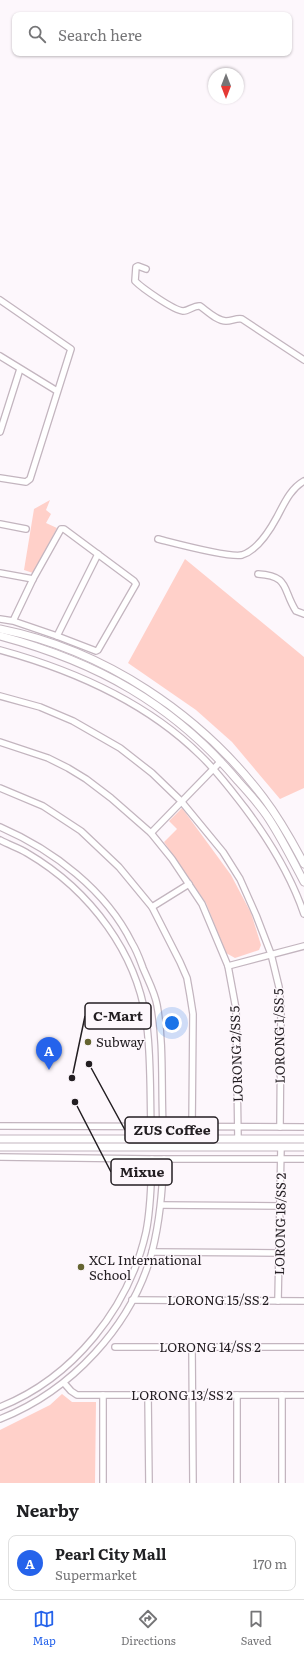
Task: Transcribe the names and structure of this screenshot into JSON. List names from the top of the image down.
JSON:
{
  "streets": {
    "street": [
      "LORONG 1/SS 5",
      "LORONG 2/SS 5",
      "LORONG 18/SS 2",
      "LORONG 15/SS 2",
      "LORONG 14/SS 2",
      "LORONG 13/SS 2"
    ]
  },
  "crossings": [
    ["LORONG 18/SS 2", "LORONG 15/SS 2"]
  ],
  "places": [
    "Subway",
    "ZUS Coffee",
    "C-Mart",
    "Mixue",
    "XCL International School"
  ],
  "north": "bottom",
  "page": {
    "search": "Search here",
    "pins": "A",
    "heading": "Nearby",
    "list": [
      {
        "mark": "A",
        "name": "Pearl City Mall",
        "note": "Supermarket",
        "value": "170 m"
      }
    ],
    "nav": ["Map", "Directions", "Saved"]
  }
}
